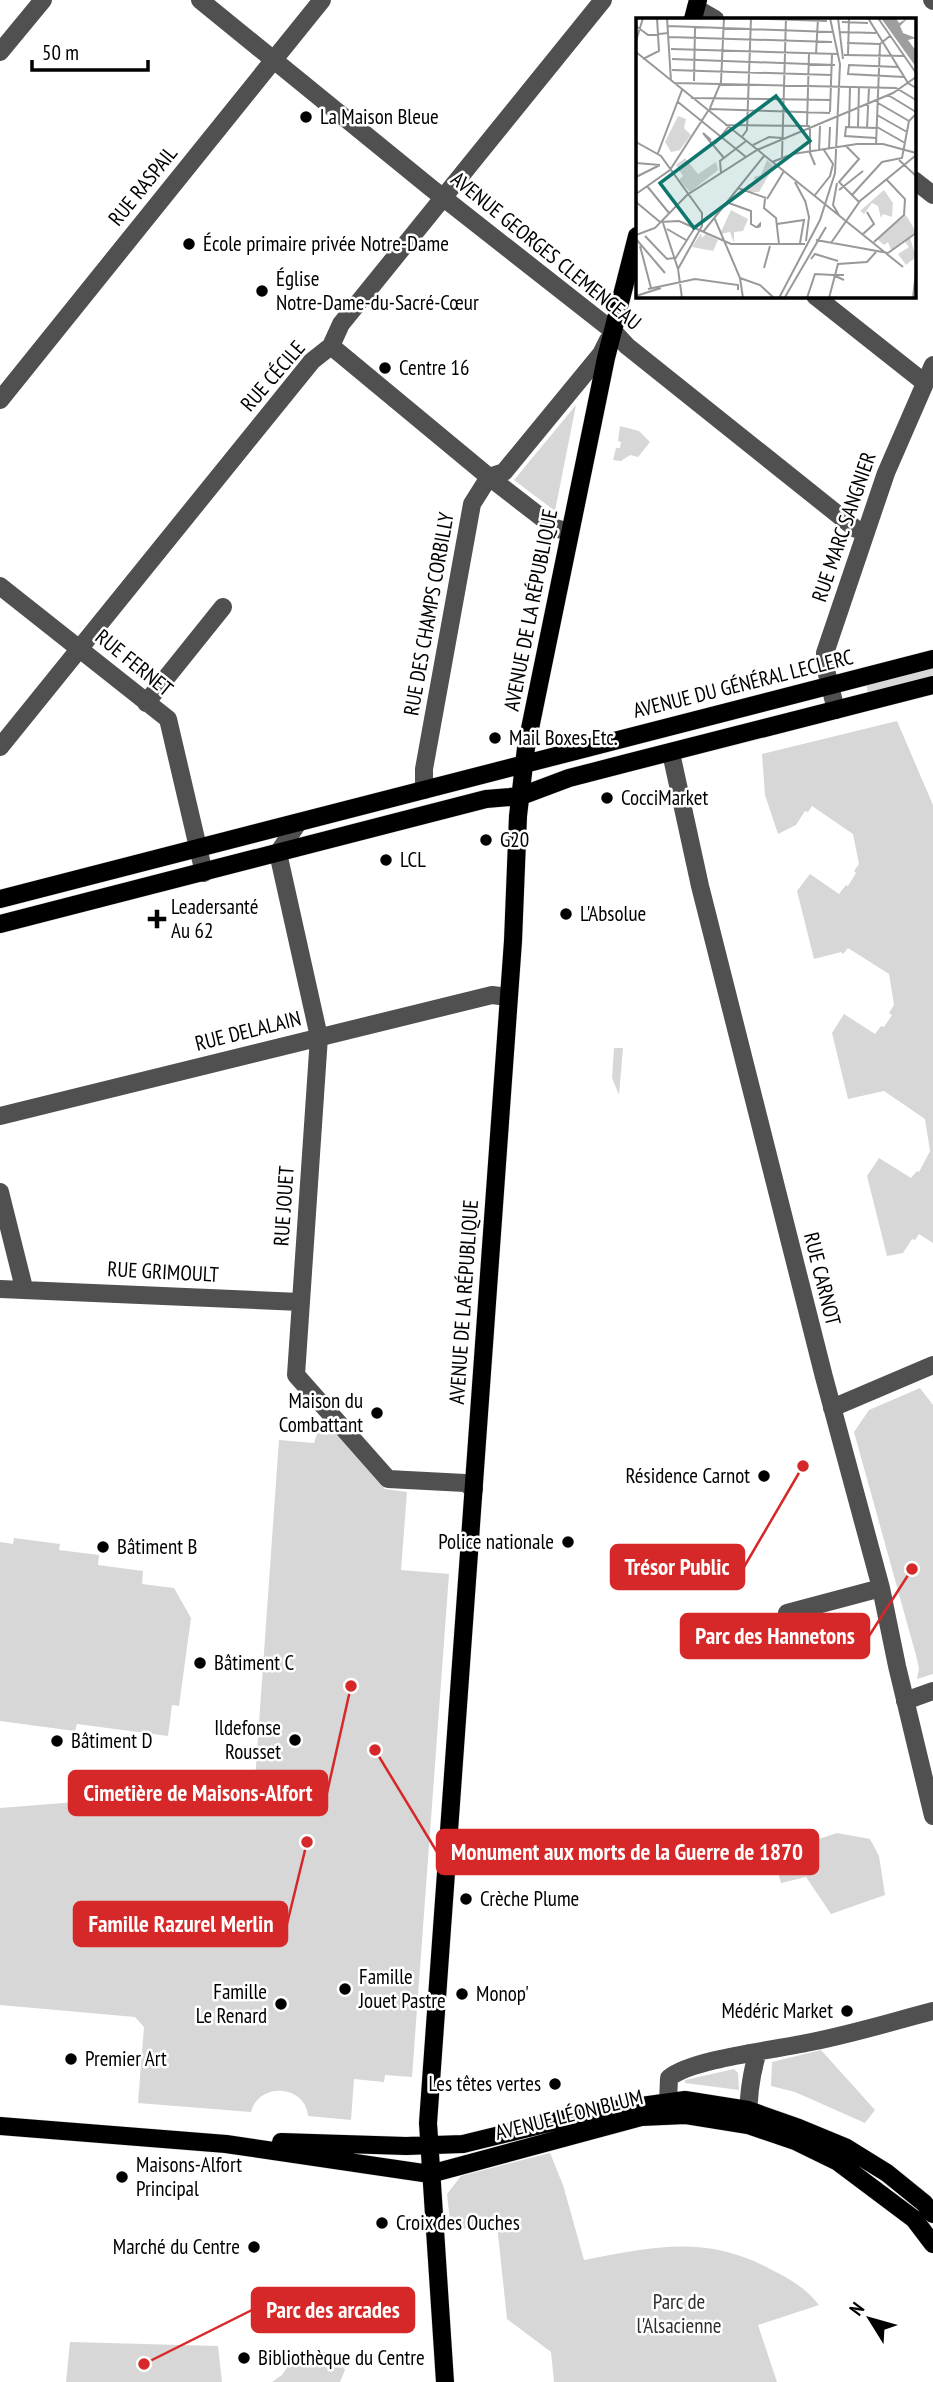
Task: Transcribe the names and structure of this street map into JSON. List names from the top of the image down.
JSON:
{
  "streets": {
    "main road": ["AVENUE DE LA RÉPUBLIQUE", "AVENUE DU GÉNÉRAL LECLERC", "AVENUE LÉON BLUM"],
    "street": [
      "RUE RASPAIL",
      "AVENUE GEORGES CLEMENCEAU",
      "RUE CÉCILE",
      "RUE MARC SANGNIER",
      "RUE DES CHAMPS CORBILLY",
      "RUE FERNET",
      "RUE DELALAIN",
      "RUE JOUET",
      "RUE GRIMOULT",
      "RUE CARNOT"
    ]
  },
  "crossings": [
    ["RUE RASPAIL", "AVENUE GEORGES CLEMENCEAU"],
    ["AVENUE GEORGES CLEMENCEAU", "RUE CÉCILE"],
    ["AVENUE GEORGES CLEMENCEAU", "RUE MARC SANGNIER"],
    ["AVENUE GEORGES CLEMENCEAU", "AVENUE DE LA RÉPUBLIQUE"],
    ["AVENUE GEORGES CLEMENCEAU", "RUE DES CHAMPS CORBILLY"],
    ["RUE CÉCILE", "RUE FERNET"],
    ["RUE MARC SANGNIER", "AVENUE DU GÉNÉRAL LECLERC"],
    ["AVENUE DE LA RÉPUBLIQUE", "RUE DES CHAMPS CORBILLY"],
    ["AVENUE DE LA RÉPUBLIQUE", "AVENUE DU GÉNÉRAL LECLERC"],
    ["AVENUE DE LA RÉPUBLIQUE", "RUE DELALAIN"],
    ["AVENUE DE LA RÉPUBLIQUE", "RUE JOUET"],
    ["AVENUE DE LA RÉPUBLIQUE", "AVENUE LÉON BLUM"],
    ["RUE DES CHAMPS CORBILLY", "AVENUE DU GÉNÉRAL LECLERC"],
    ["RUE FERNET", "AVENUE DU GÉNÉRAL LECLERC"],
    ["RUE DELALAIN", "RUE JOUET"],
    ["RUE JOUET", "RUE GRIMOULT"]
  ],
  "parks": ["Parc de l'Alsacienne"],
  "places": {
    "other": [
      "La Maison Bleue",
      "École primaire privée Notre-Dame",
      "Église Notre-Dame-du-Sacré-Cœur",
      "Centre 16",
      "Mail Boxes Etc.",
      "CocciMarket",
      "G20",
      "LCL",
      "L'Absolue",
      "Maison du Combattant",
      "Trésor Public",
      "Résidence Carnot",
      "Police nationale",
      "Bâtiment B",
      "Parc des Hannetons",
      "Bâtiment C",
      "Cimetière de Maisons-Alfort",
      "Ildefonse Rousset",
      "Bâtiment D",
      "Monument aux morts de la Guerre de 1870",
      "Famille Razurel Merlin",
      "Crèche Plume",
      "Famille Jouet Pastre",
      "Monop'",
      "Famille Le Renard",
      "Médéric Market",
      "Premier Art",
      "Les têtes vertes",
      "Maisons-Alfort Principal",
      "Croix des Ouches",
      "Marché du Centre",
      "Bibliothèque du Centre",
      "Parc des arcades"
    ],
    "health": ["Leadersanté Au 62"]
  },
  "scale_bar": "50 m",
  "north": "top left"
}
